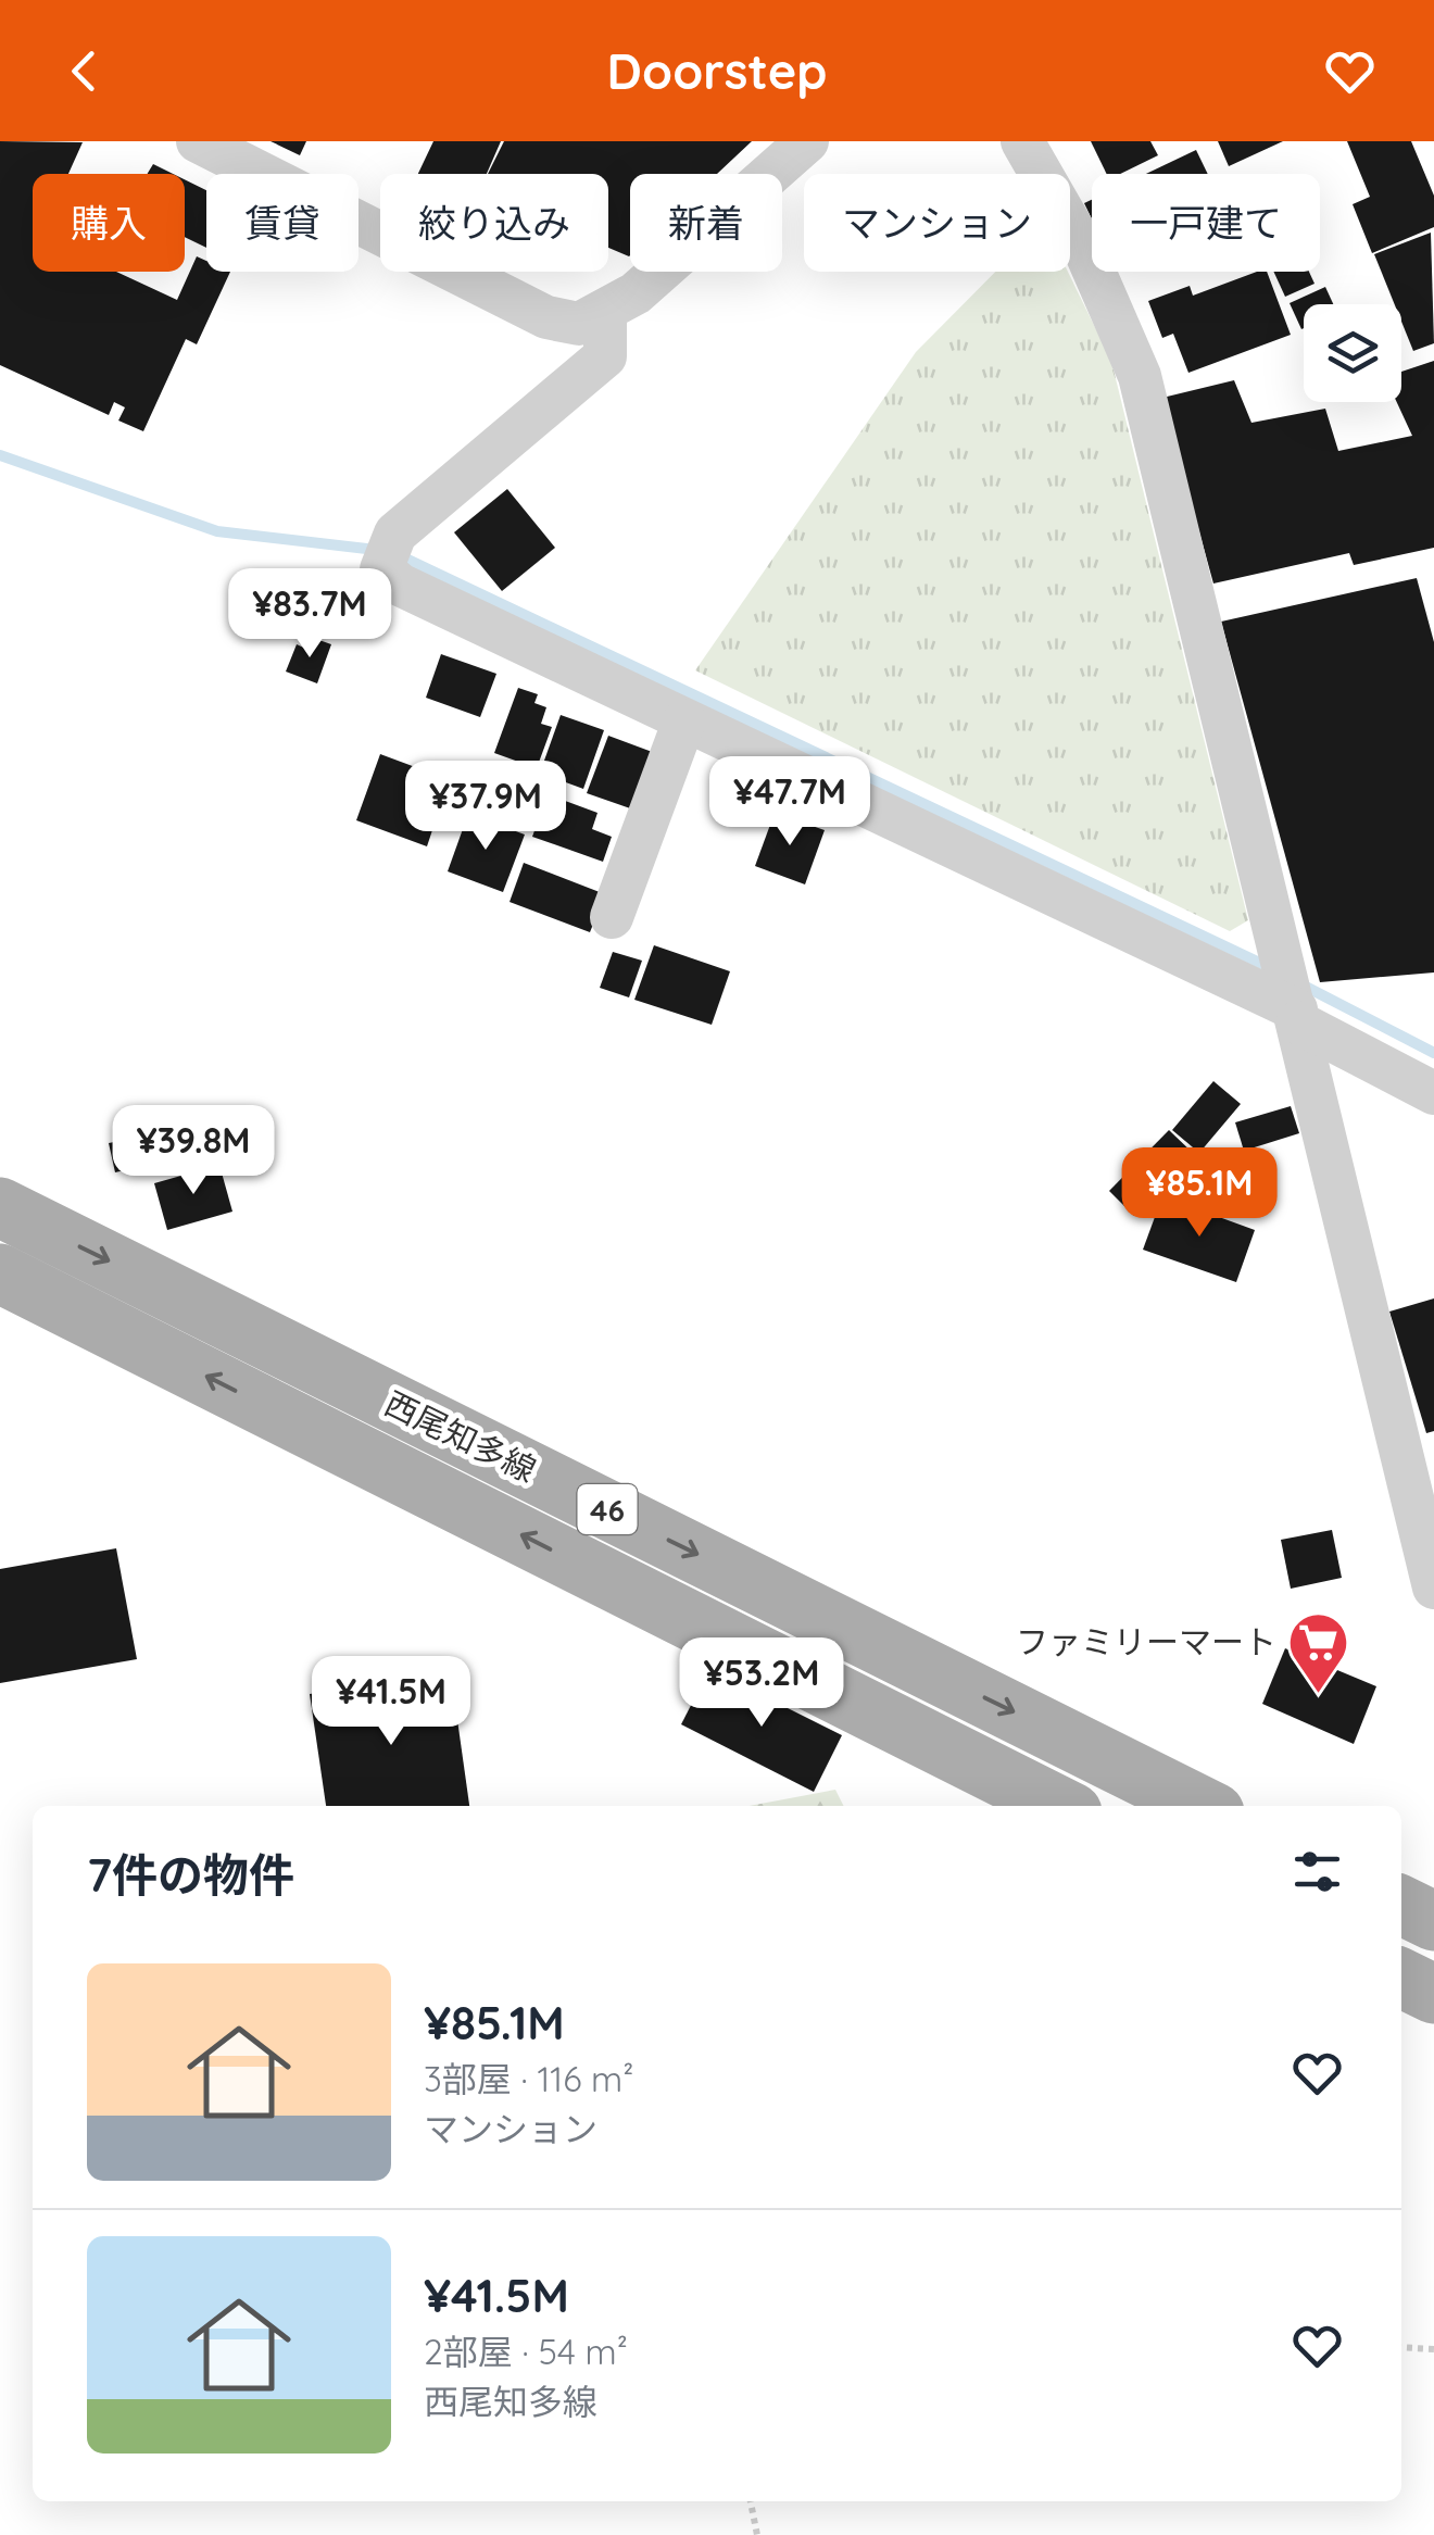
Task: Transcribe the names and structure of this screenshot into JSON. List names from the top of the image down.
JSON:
{
  "streets": {
    "main road": ["西尾知多線", "46"]
  },
  "places": {
    "supermarket": ["ファミリーマート"]
  },
  "page": {
    "header": "Doorstep",
    "chip": [
      "購入",
      "賃貸",
      "絞り込み",
      "新着",
      "マンション",
      "一戸建て"
    ],
    "price": [
      "¥83.7M",
      "¥47.7M",
      "¥37.9M",
      "¥39.8M",
      "¥85.1M",
      "¥53.2M",
      "¥41.5M"
    ],
    "heading": "7件の物件",
    "list": [
      {
        "name": "¥85.1M",
        "note": "3部屋 · 116 m² · マンション"
      },
      {
        "name": "¥41.5M",
        "note": "2部屋 · 54 m² · 西尾知多線"
      }
    ]
  }
}
